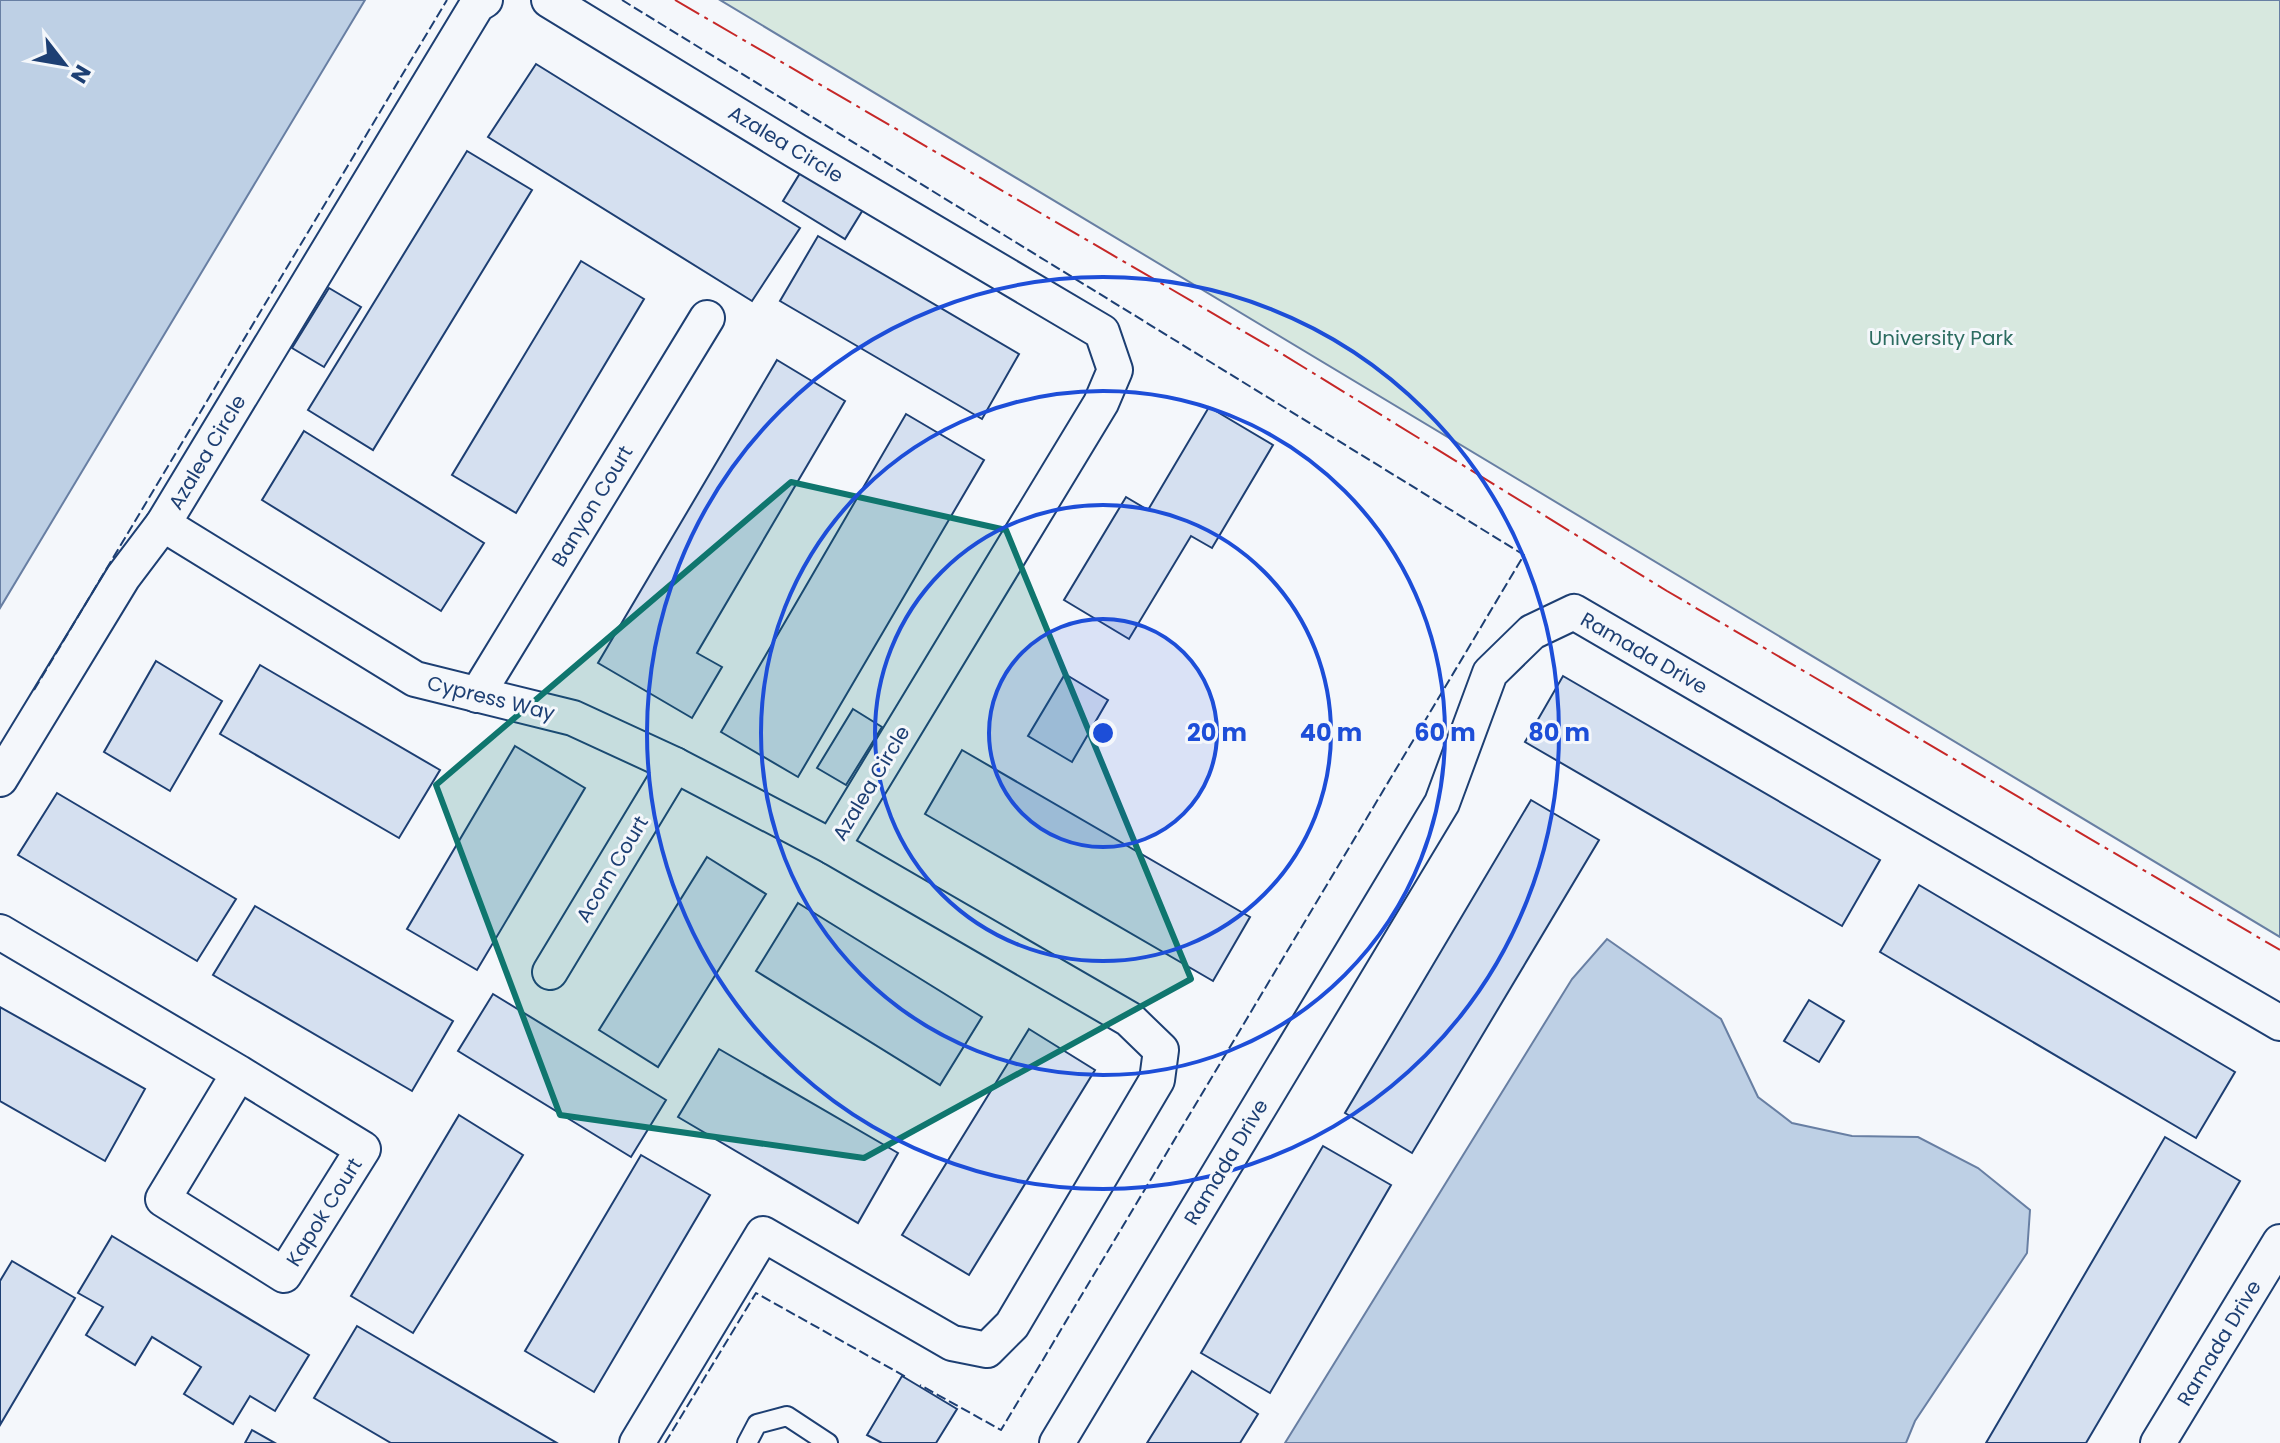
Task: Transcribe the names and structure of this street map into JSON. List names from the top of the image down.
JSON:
{
  "streets": {
    "street": [
      "Azalea Circle",
      "Banyon Court",
      "Ramada Drive",
      "Cypress Way",
      "Acorn Court",
      "Kapok Court"
    ]
  },
  "crossings": [
    ["Azalea Circle", "Cypress Way"],
    ["Banyon Court", "Cypress Way"],
    ["Cypress Way", "Acorn Court"]
  ],
  "parks": ["University Park"],
  "north": "bottom right",
  "rings": [
    "20 m",
    "40 m",
    "60 m",
    "80 m"
  ]
}
